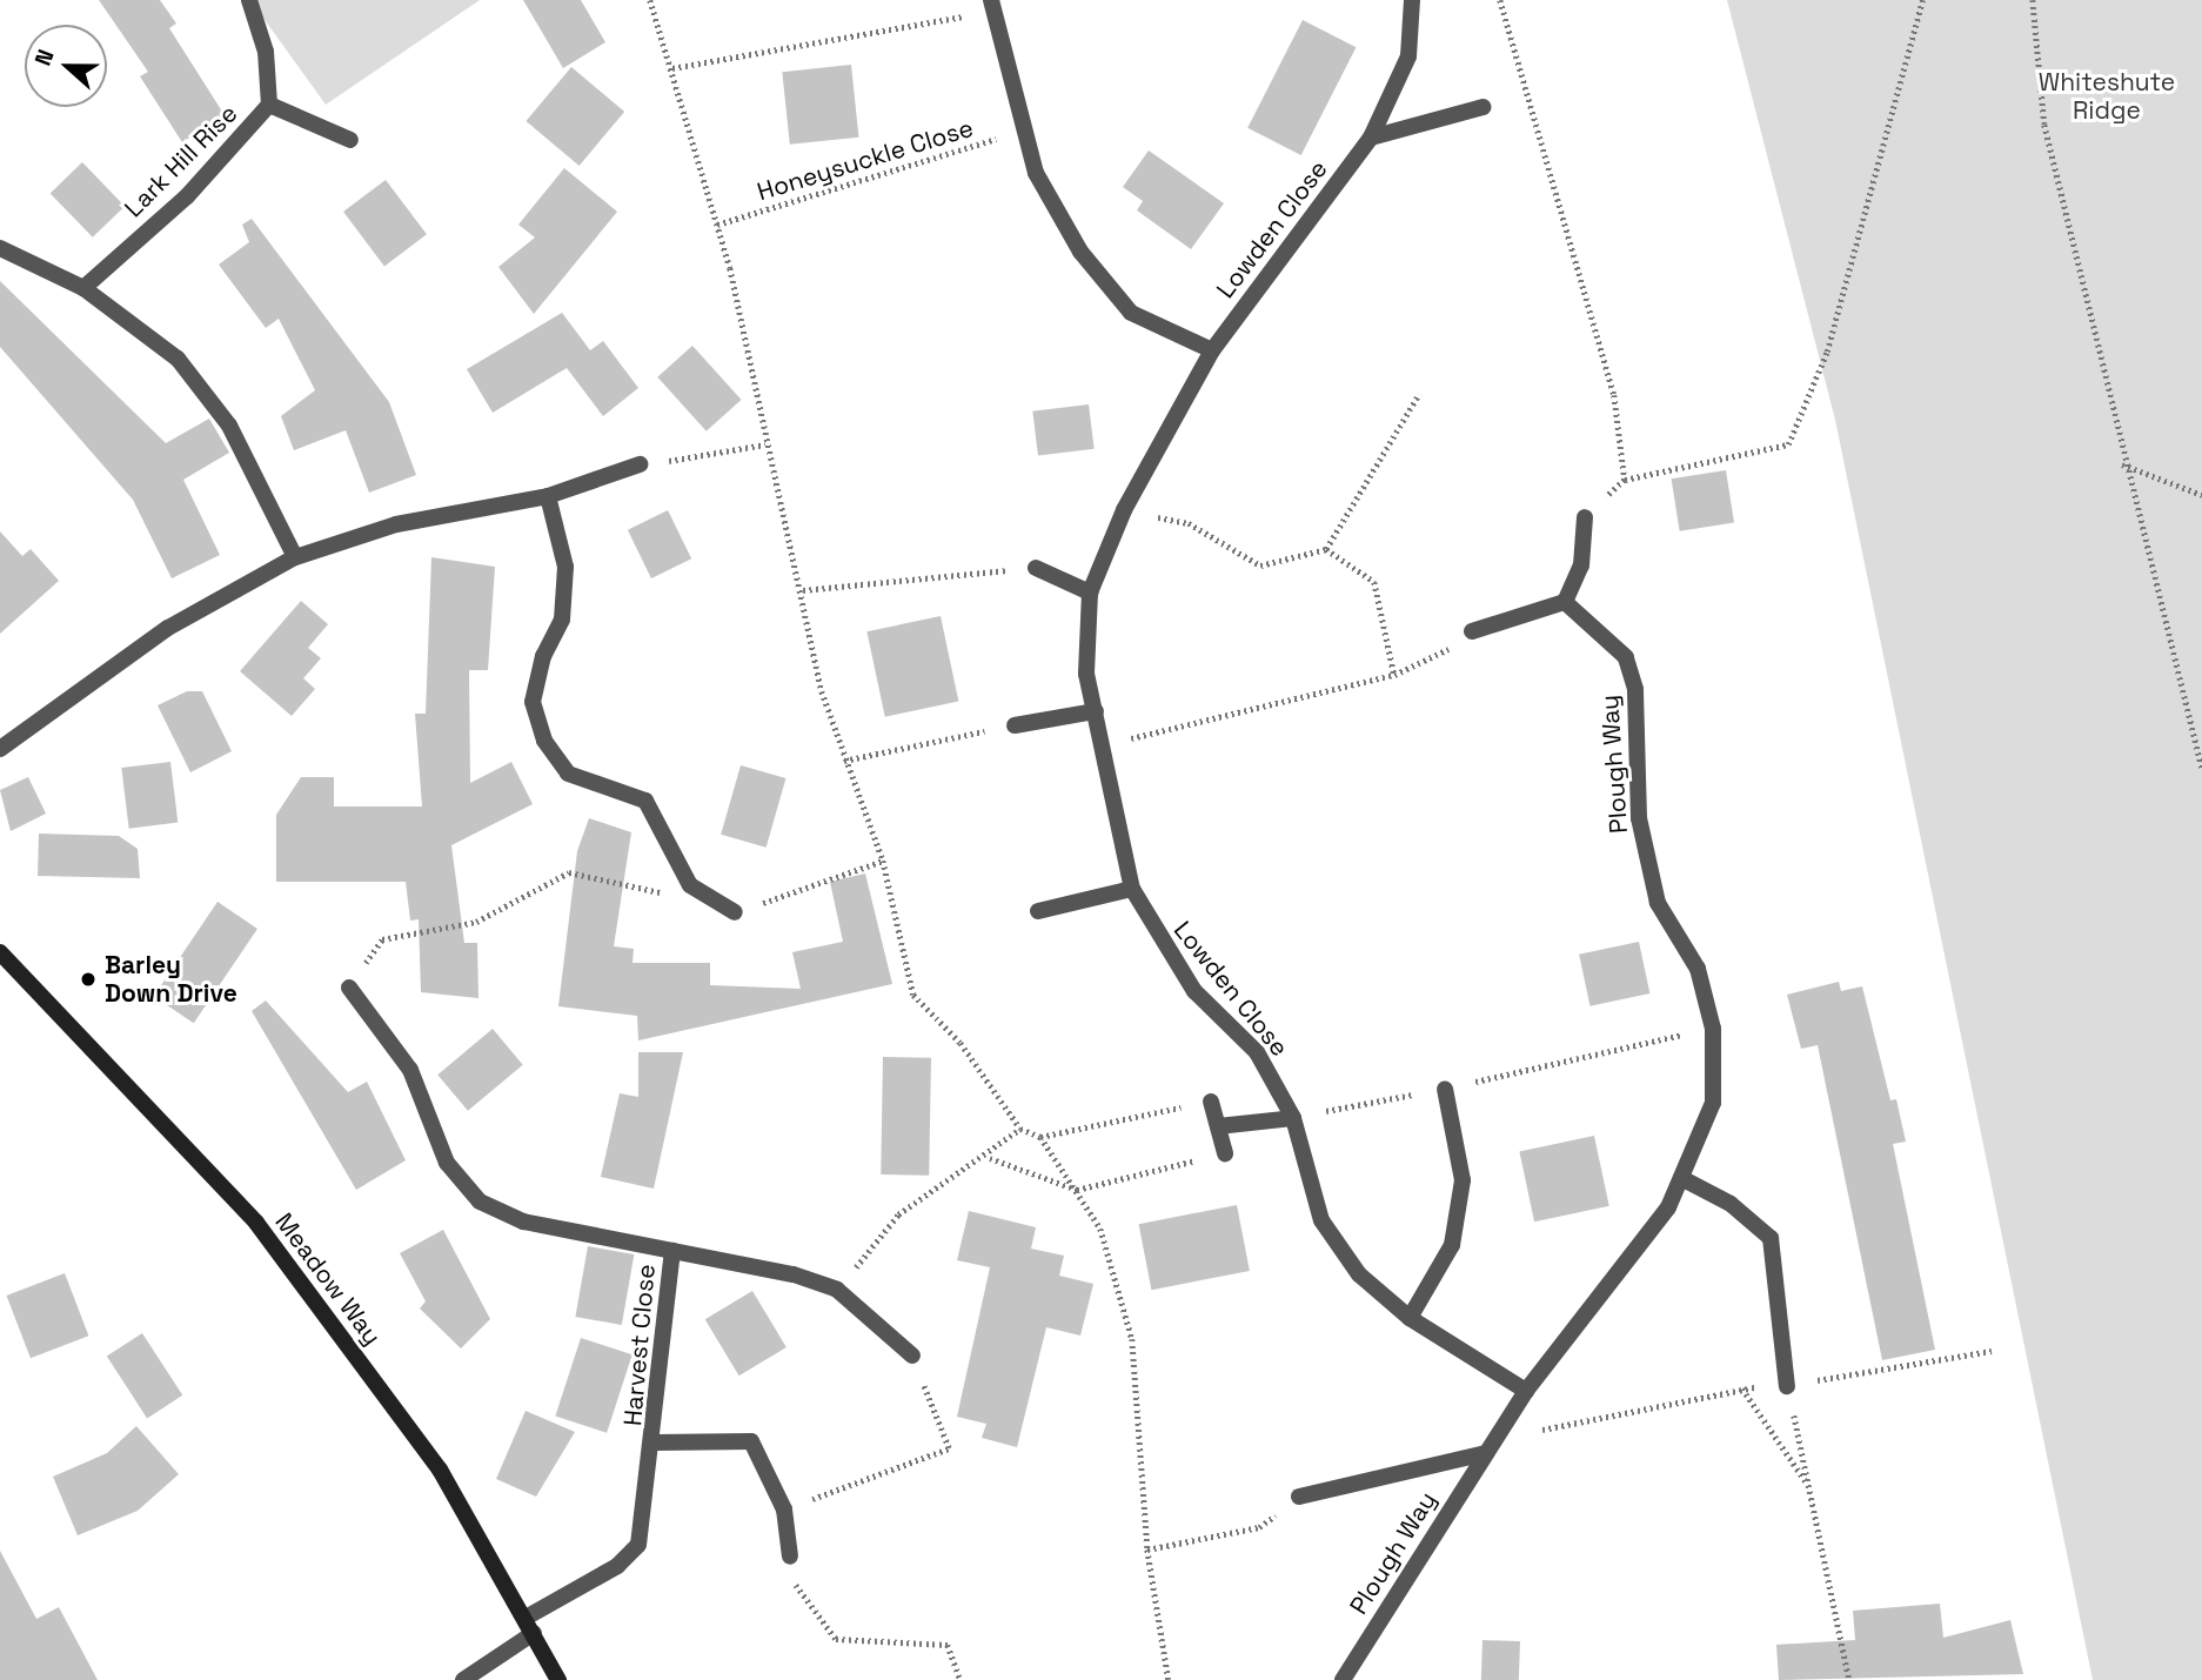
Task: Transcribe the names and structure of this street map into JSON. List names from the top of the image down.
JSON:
{
  "streets": {
    "street": [
      "Lark Hill Rise",
      "Lowden Close",
      "Plough Way",
      "Meadow Way",
      "Harvest Close"
    ],
    "path": ["Honeysuckle Close"]
  },
  "crossings": [
    ["Lowden Close", "Plough Way"],
    ["Meadow Way", "Harvest Close"]
  ],
  "parks": ["Whiteshute Ridge"],
  "places": ["Barley Down Drive"],
  "north": "left"
}
